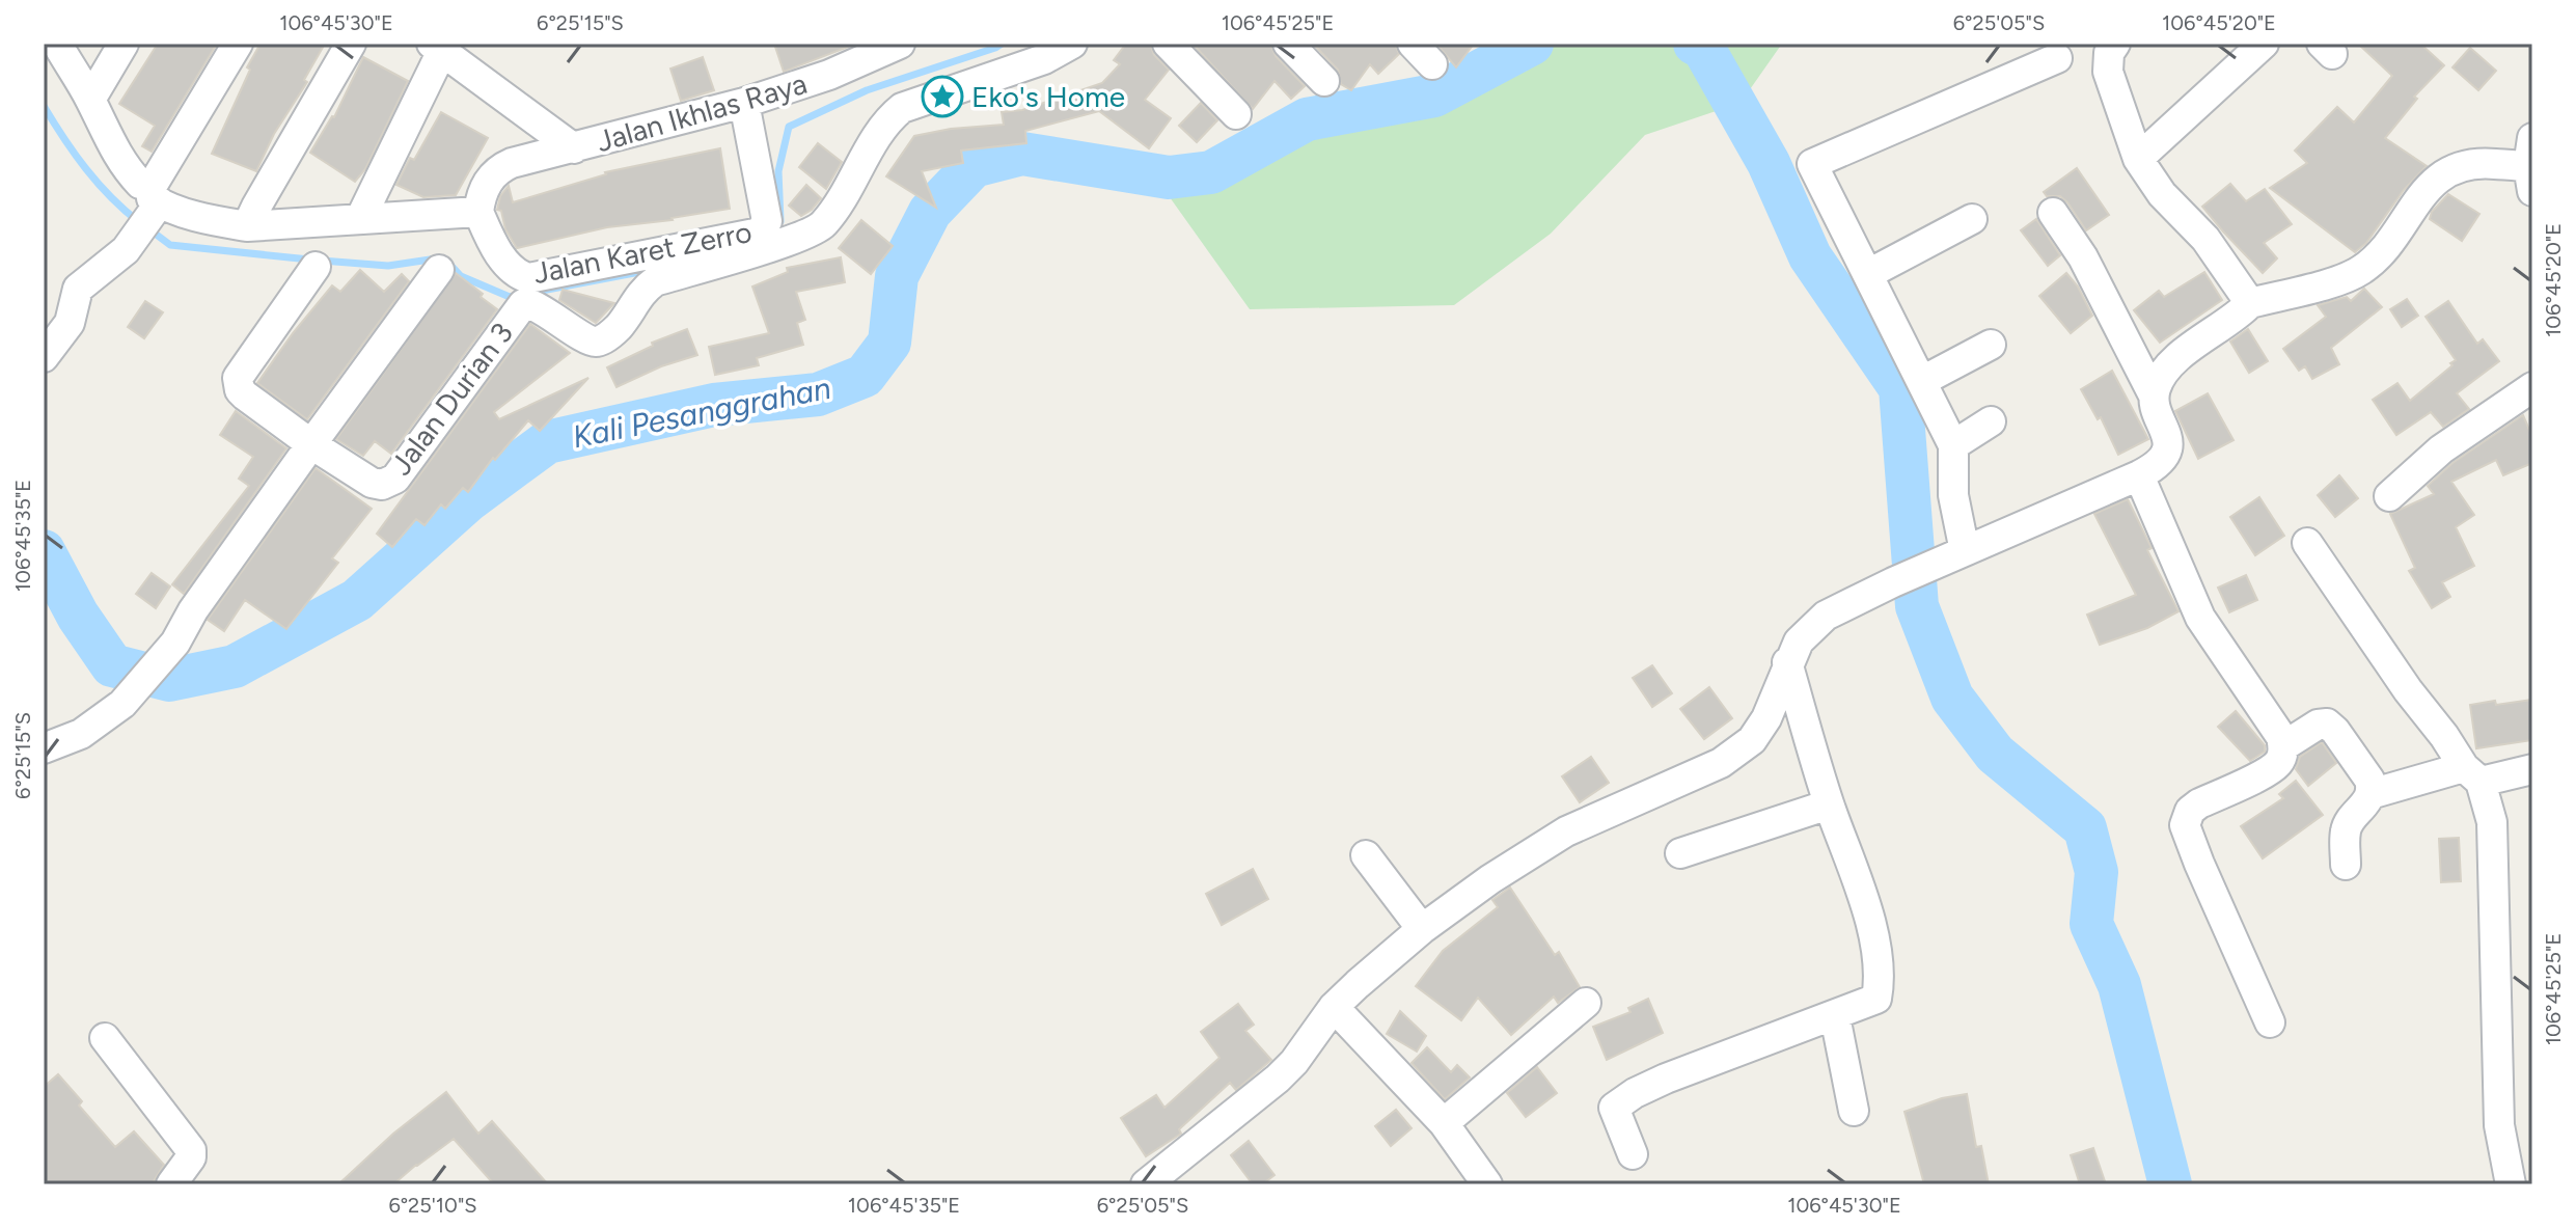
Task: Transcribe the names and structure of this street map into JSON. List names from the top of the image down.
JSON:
{
  "streets": {
    "street": ["Jalan Ikhlas Raya", "Jalan Karet Zerro", "Jalan Durian 3"]
  },
  "crossings": [
    ["Jalan Ikhlas Raya", "Jalan Karet Zerro"]
  ],
  "water": ["Kali Pesanggrahan"],
  "places": {
    "place": ["Eko's Home"]
  },
  "coordinates": [
    "106°45'30\"E",
    "6°25'15\"S",
    "106°45'25\"E",
    "6°25'05\"S",
    "106°45'20\"E",
    "106°45'35\"E",
    "6°25'10\"S"
  ]
}
